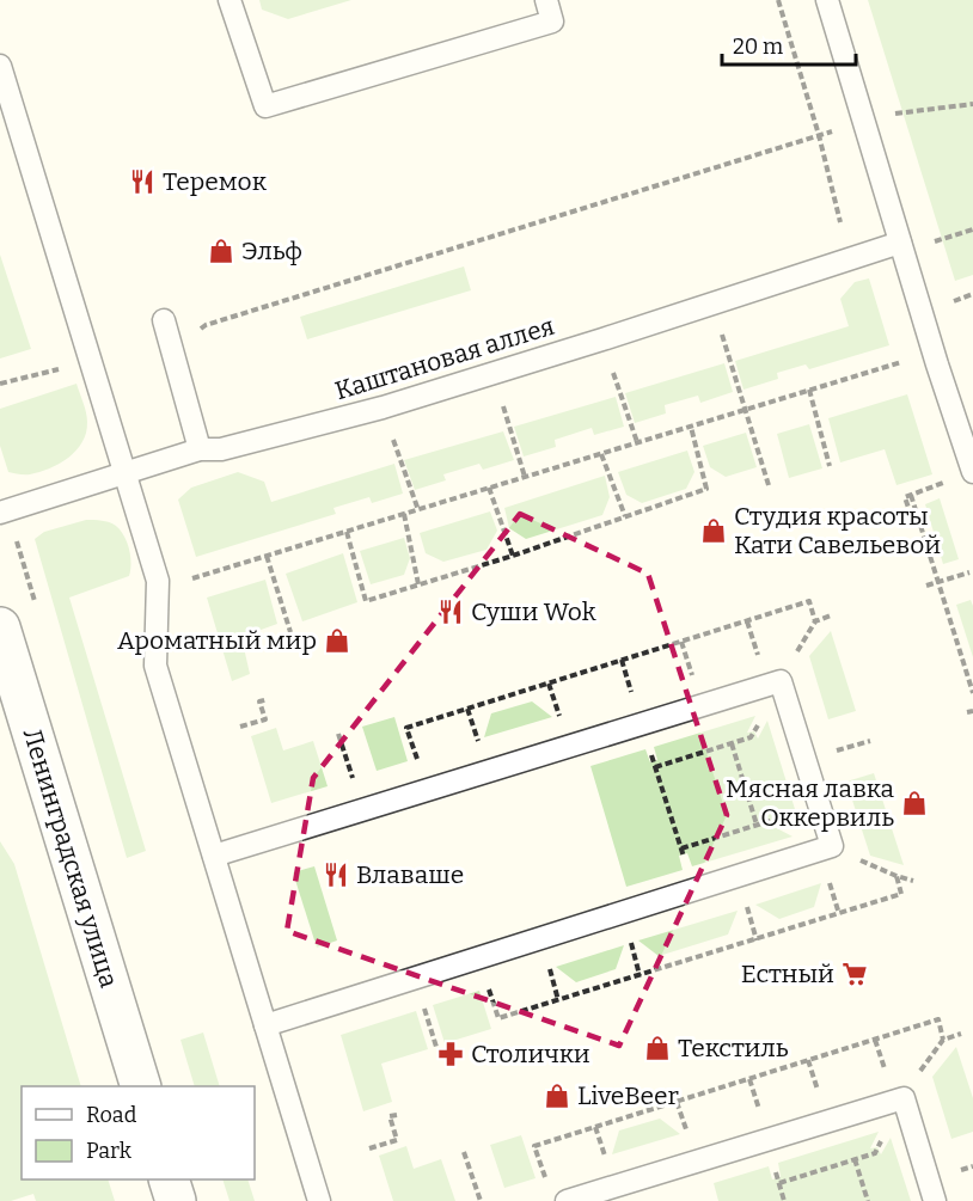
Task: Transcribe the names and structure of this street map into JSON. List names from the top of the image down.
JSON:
{
  "streets": {
    "street": ["Ленинградская улица"],
    "lane": ["Каштановая аллея"]
  },
  "places": {
    "restaurant": ["Теремок", "Суши Wok", "Влаваше"],
    "shop": [
      "Эльф",
      "Студия красоты Кати Савельевой",
      "Ароматный мир",
      "Мясная лавка Оккервиль",
      "Текстиль",
      "LiveBeer"
    ],
    "supermarket": ["Естный"],
    "pharmacy": ["Столички"]
  },
  "legend": ["Road", "Park"],
  "scale_bar": "20 m"
}
